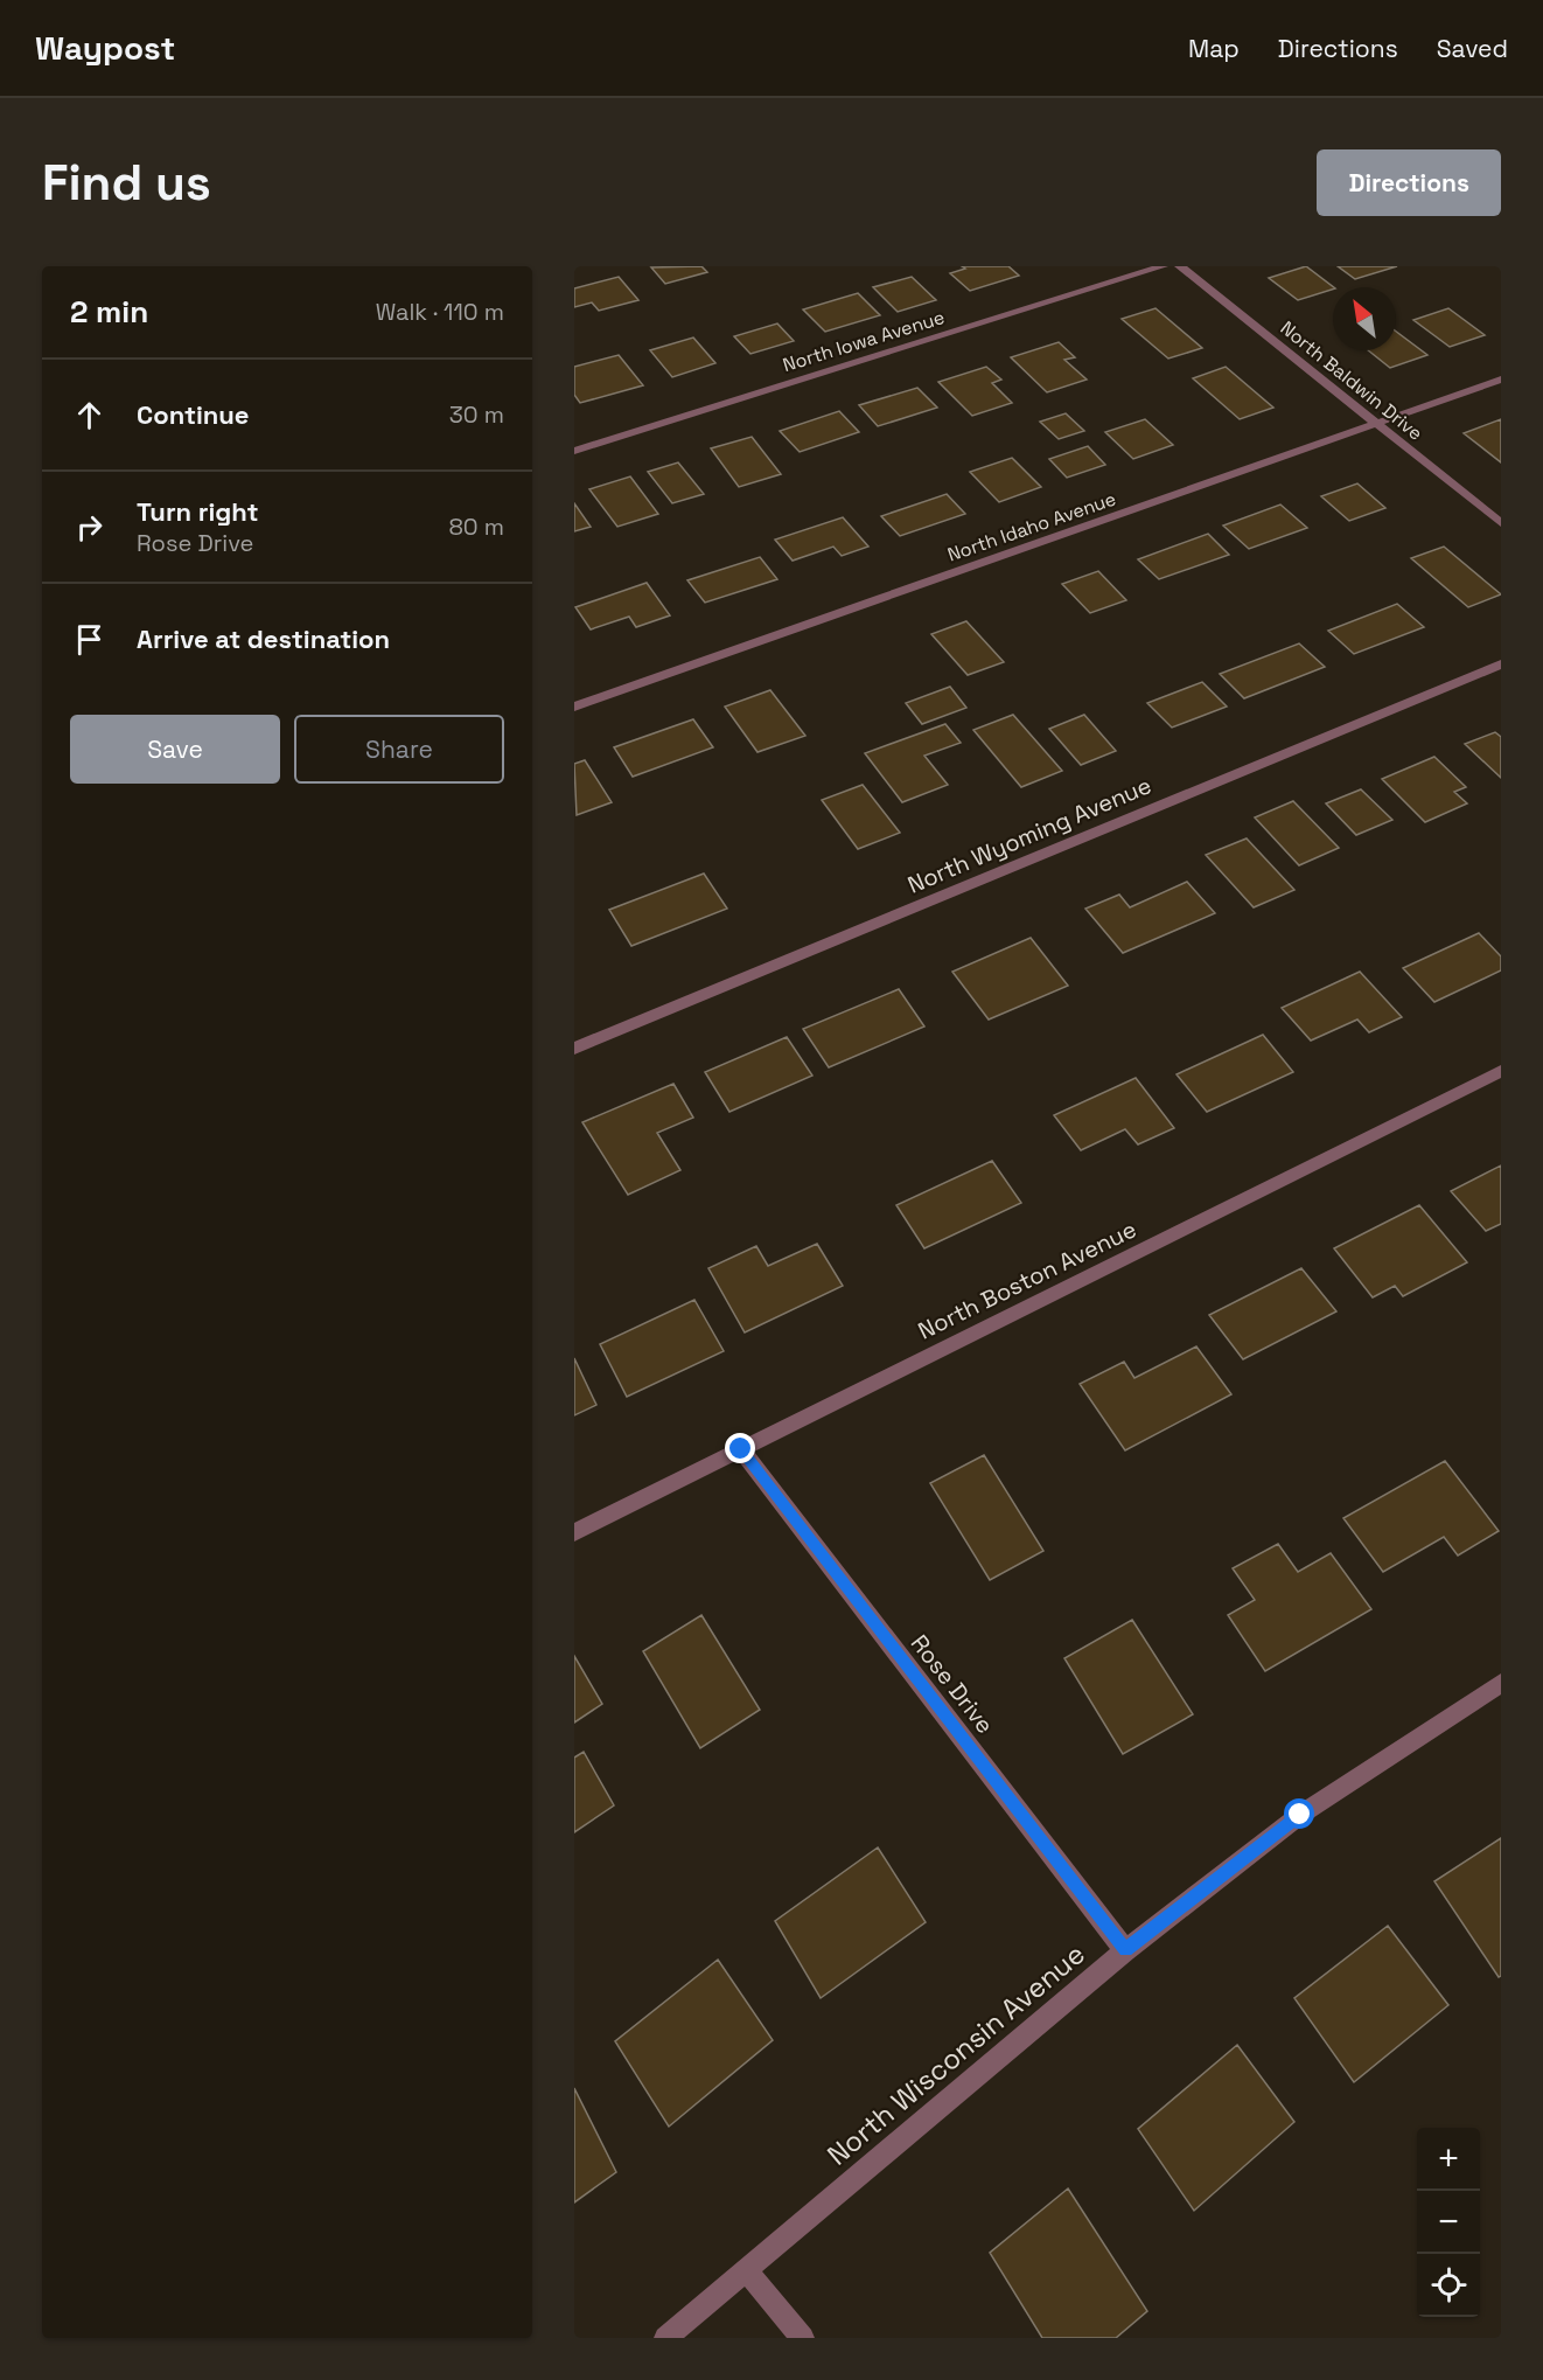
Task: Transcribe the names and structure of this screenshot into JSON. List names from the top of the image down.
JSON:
{
  "streets": {
    "street": [
      "North Iowa Avenue",
      "North Baldwin Drive",
      "North Idaho Avenue",
      "North Wyoming Avenue",
      "North Boston Avenue",
      "Rose Drive",
      "North Wisconsin Avenue"
    ]
  },
  "crossings": [
    ["North Baldwin Drive", "North Idaho Avenue"],
    ["North Boston Avenue", "Rose Drive"],
    ["Rose Drive", "North Wisconsin Avenue"]
  ],
  "north": "top left",
  "page": {
    "header": "Waypost",
    "nav": ["Map", "Directions", "Saved"],
    "buttons": [
      "Directions",
      ["Save", "Share"]
    ],
    "title": "Find us",
    "heading": ["2 min", "Walk · 110 m"],
    "list": [
      ["Continue", "30 m"],
      ["Turn right", "Rose Drive", "80 m"],
      "Arrive at destination"
    ],
    "map_buttons": ["+", "−"]
  }
}
